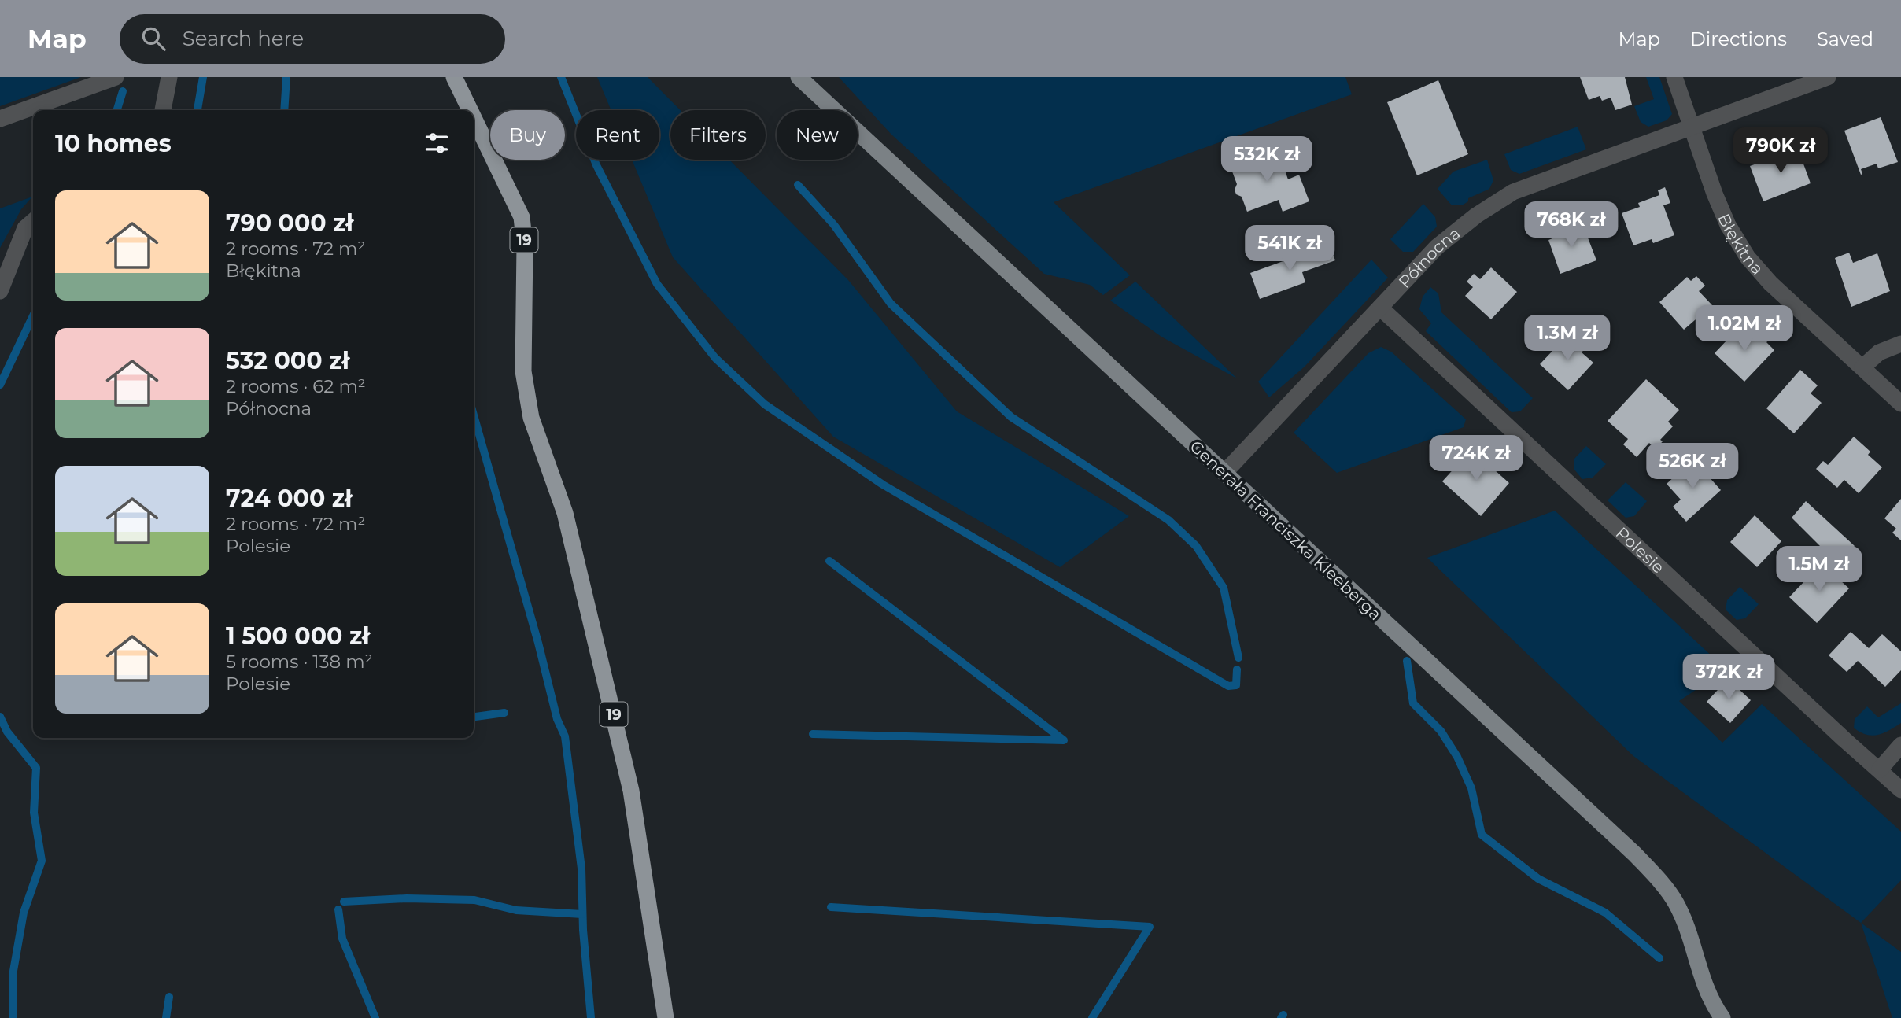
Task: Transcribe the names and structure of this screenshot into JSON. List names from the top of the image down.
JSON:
{
  "streets": {
    "highway": ["19"],
    "main road": ["Generała Franciszka Kleeberga"],
    "street": ["Błękitna", "Północna", "Polesie"]
  },
  "crossings": [
    ["Błękitna", "Północna"],
    ["Północna", "Generała Franciszka Kleeberga"],
    ["Północna", "Polesie"]
  ],
  "page": {
    "header": "Map",
    "search": "Search here",
    "nav": ["Map", "Directions", "Saved"],
    "chip": [
      "Buy",
      "Rent",
      "Filters",
      "New"
    ],
    "heading": "10 homes",
    "price": [
      "790K zł",
      "532K zł",
      "768K zł",
      "541K zł",
      "1.02M zł",
      "1.3M zł",
      "724K zł",
      "526K zł",
      "1.5M zł",
      "372K zł"
    ],
    "list": [
      {
        "name": "790 000 zł",
        "note": "2 rooms · 72 m² · Błękitna"
      },
      {
        "name": "532 000 zł",
        "note": "2 rooms · 62 m² · Północna"
      },
      {
        "name": "724 000 zł",
        "note": "2 rooms · 72 m² · Polesie"
      },
      {
        "name": "1 500 000 zł",
        "note": "5 rooms · 138 m² · Polesie"
      }
    ]
  }
}
